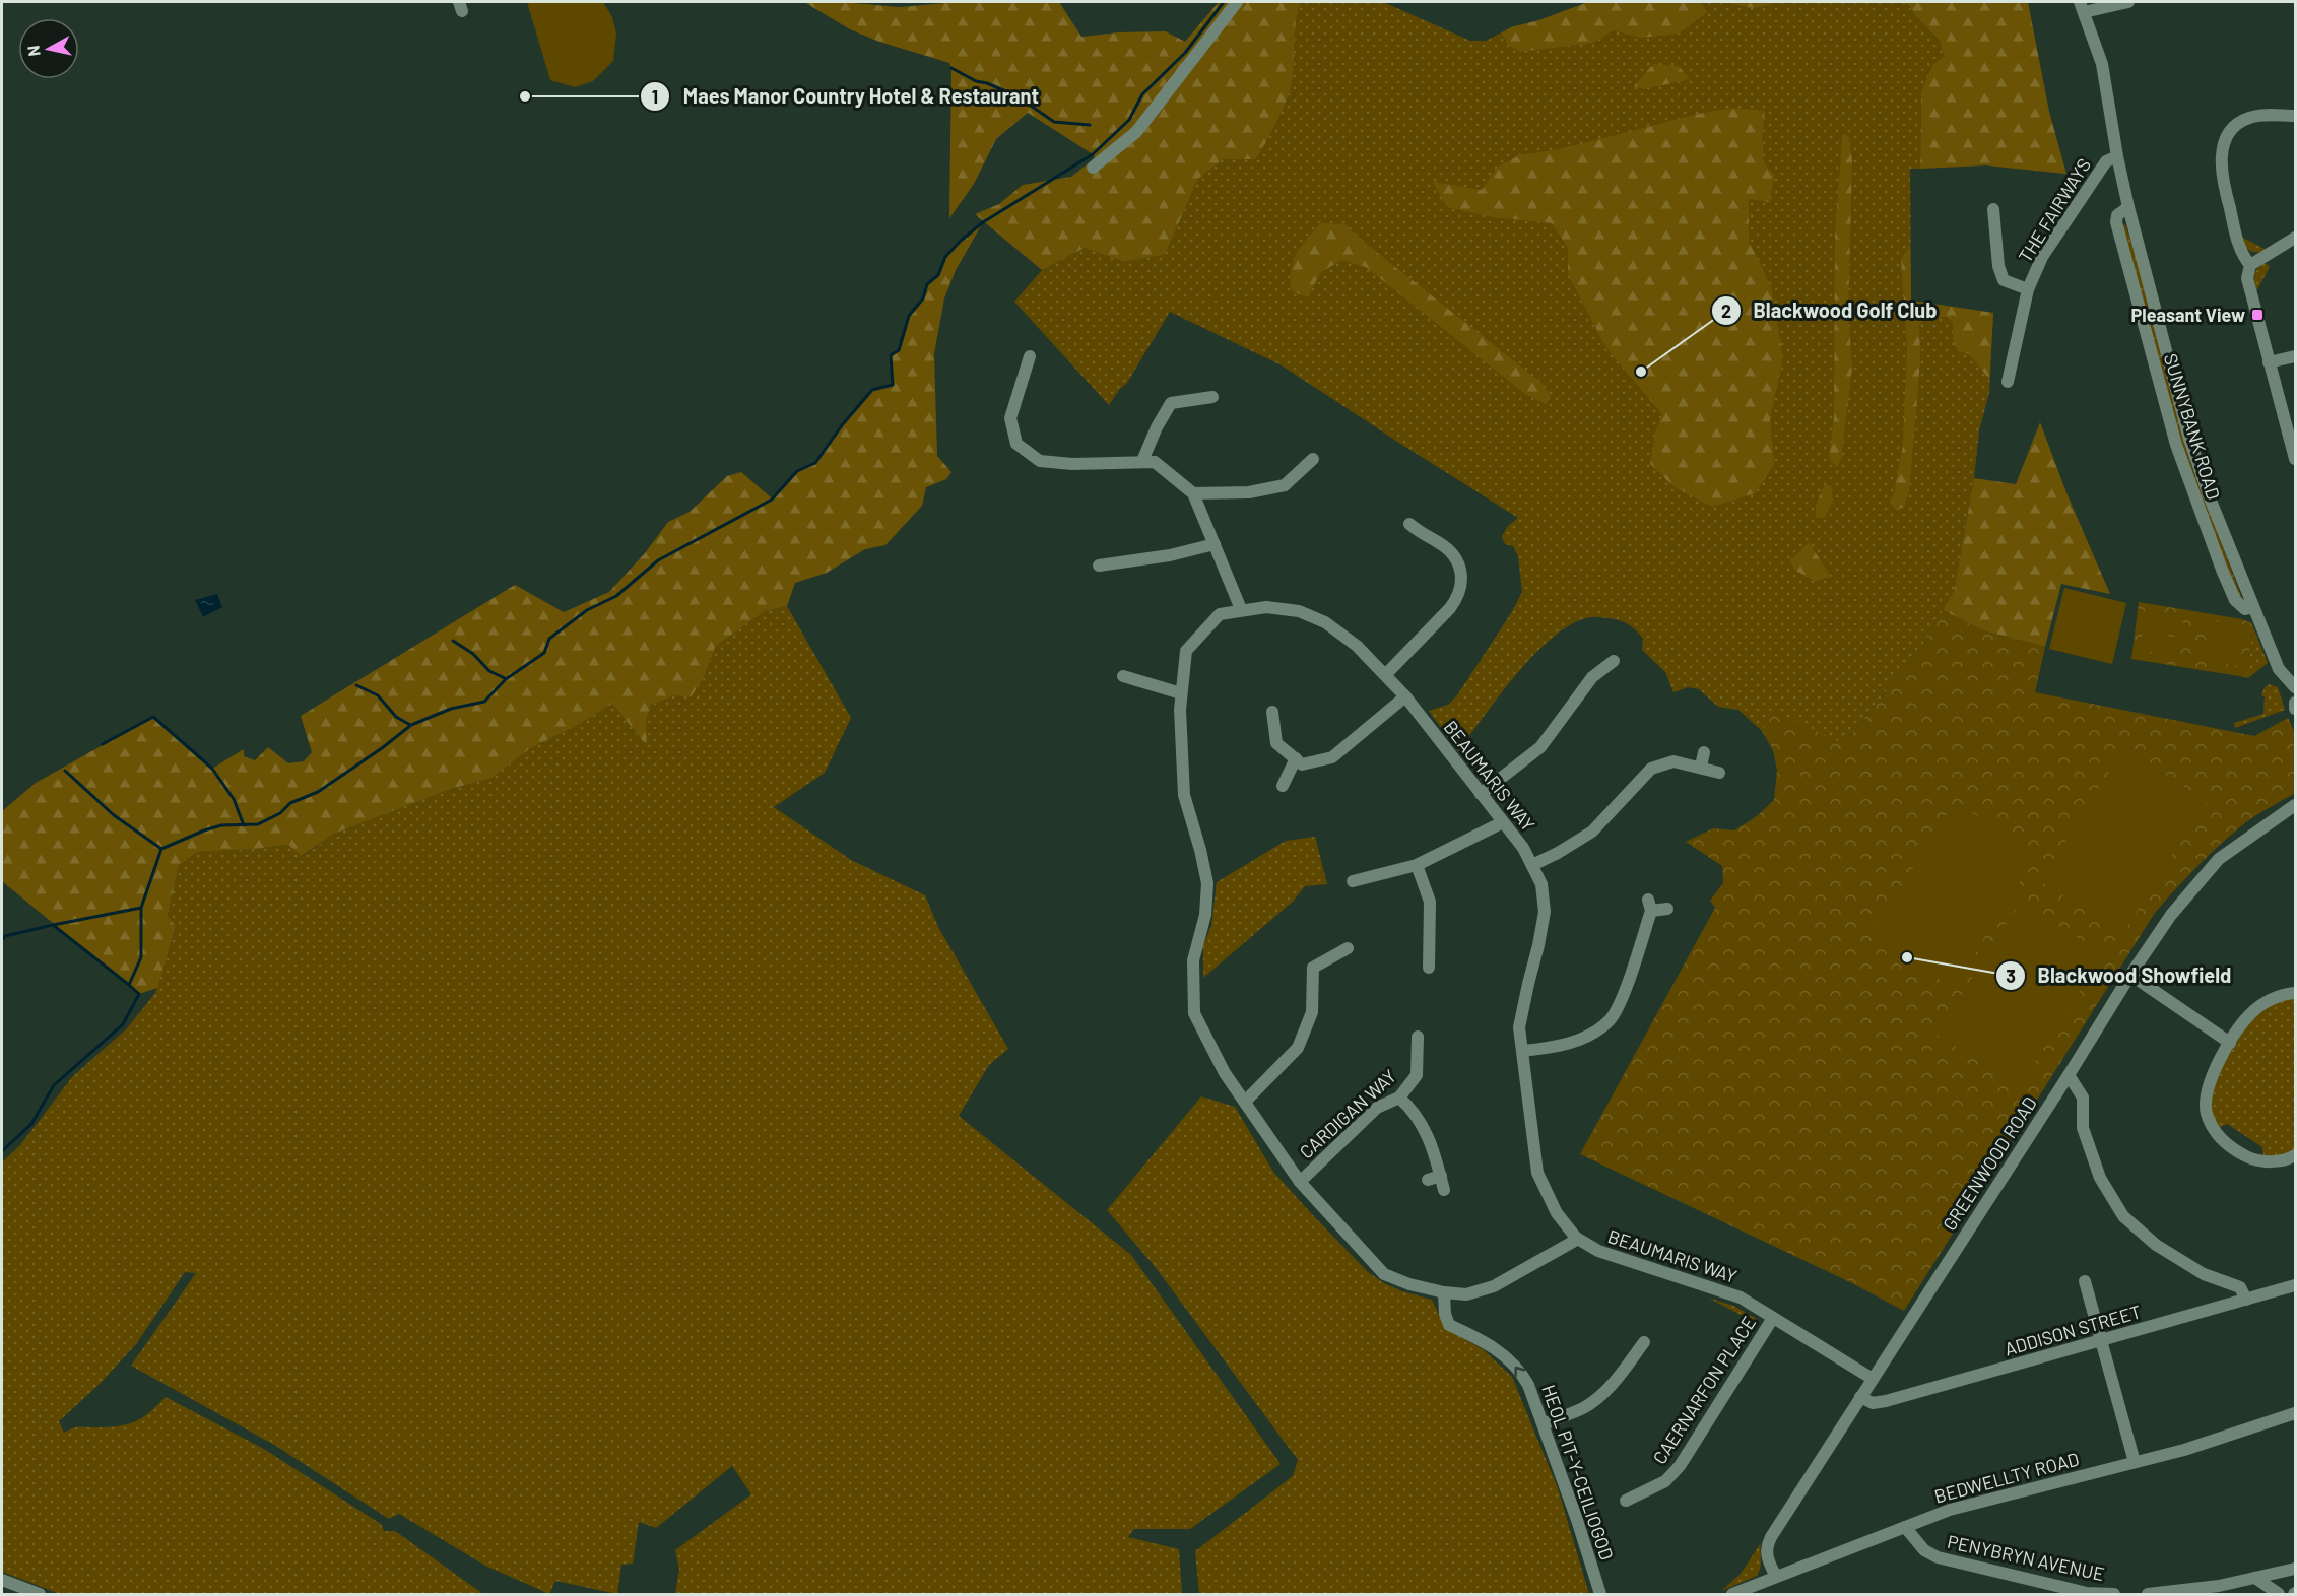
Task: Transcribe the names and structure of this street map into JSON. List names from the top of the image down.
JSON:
{
  "streets": {
    "street": [
      "THE FAIRWAYS",
      "SUNNYBANK ROAD",
      "BEAUMARIS WAY",
      "CARDIGAN WAY",
      "GREENWOOD ROAD",
      "ADDISON STREET",
      "CAERNARFON PLACE",
      "HEOL PIT-Y-CEILIOGOD",
      "BEDWELLTY ROAD",
      "PENYBRYN AVENUE"
    ]
  },
  "crossings": [
    ["THE FAIRWAYS", "SUNNYBANK ROAD"],
    ["BEAUMARIS WAY", "GREENWOOD ROAD"],
    ["BEAUMARIS WAY", "CAERNARFON PLACE"],
    ["GREENWOOD ROAD", "ADDISON STREET"],
    ["GREENWOOD ROAD", "BEDWELLTY ROAD"],
    ["BEDWELLTY ROAD", "PENYBRYN AVENUE"]
  ],
  "one_way": ["HEOL PIT-Y-CEILIOGOD"],
  "places": {
    "other": ["Maes Manor Country Hotel & Restaurant", "Blackwood Golf Club", "Blackwood Showfield"],
    "transit": ["Pleasant View"]
  },
  "north": "left"
}
